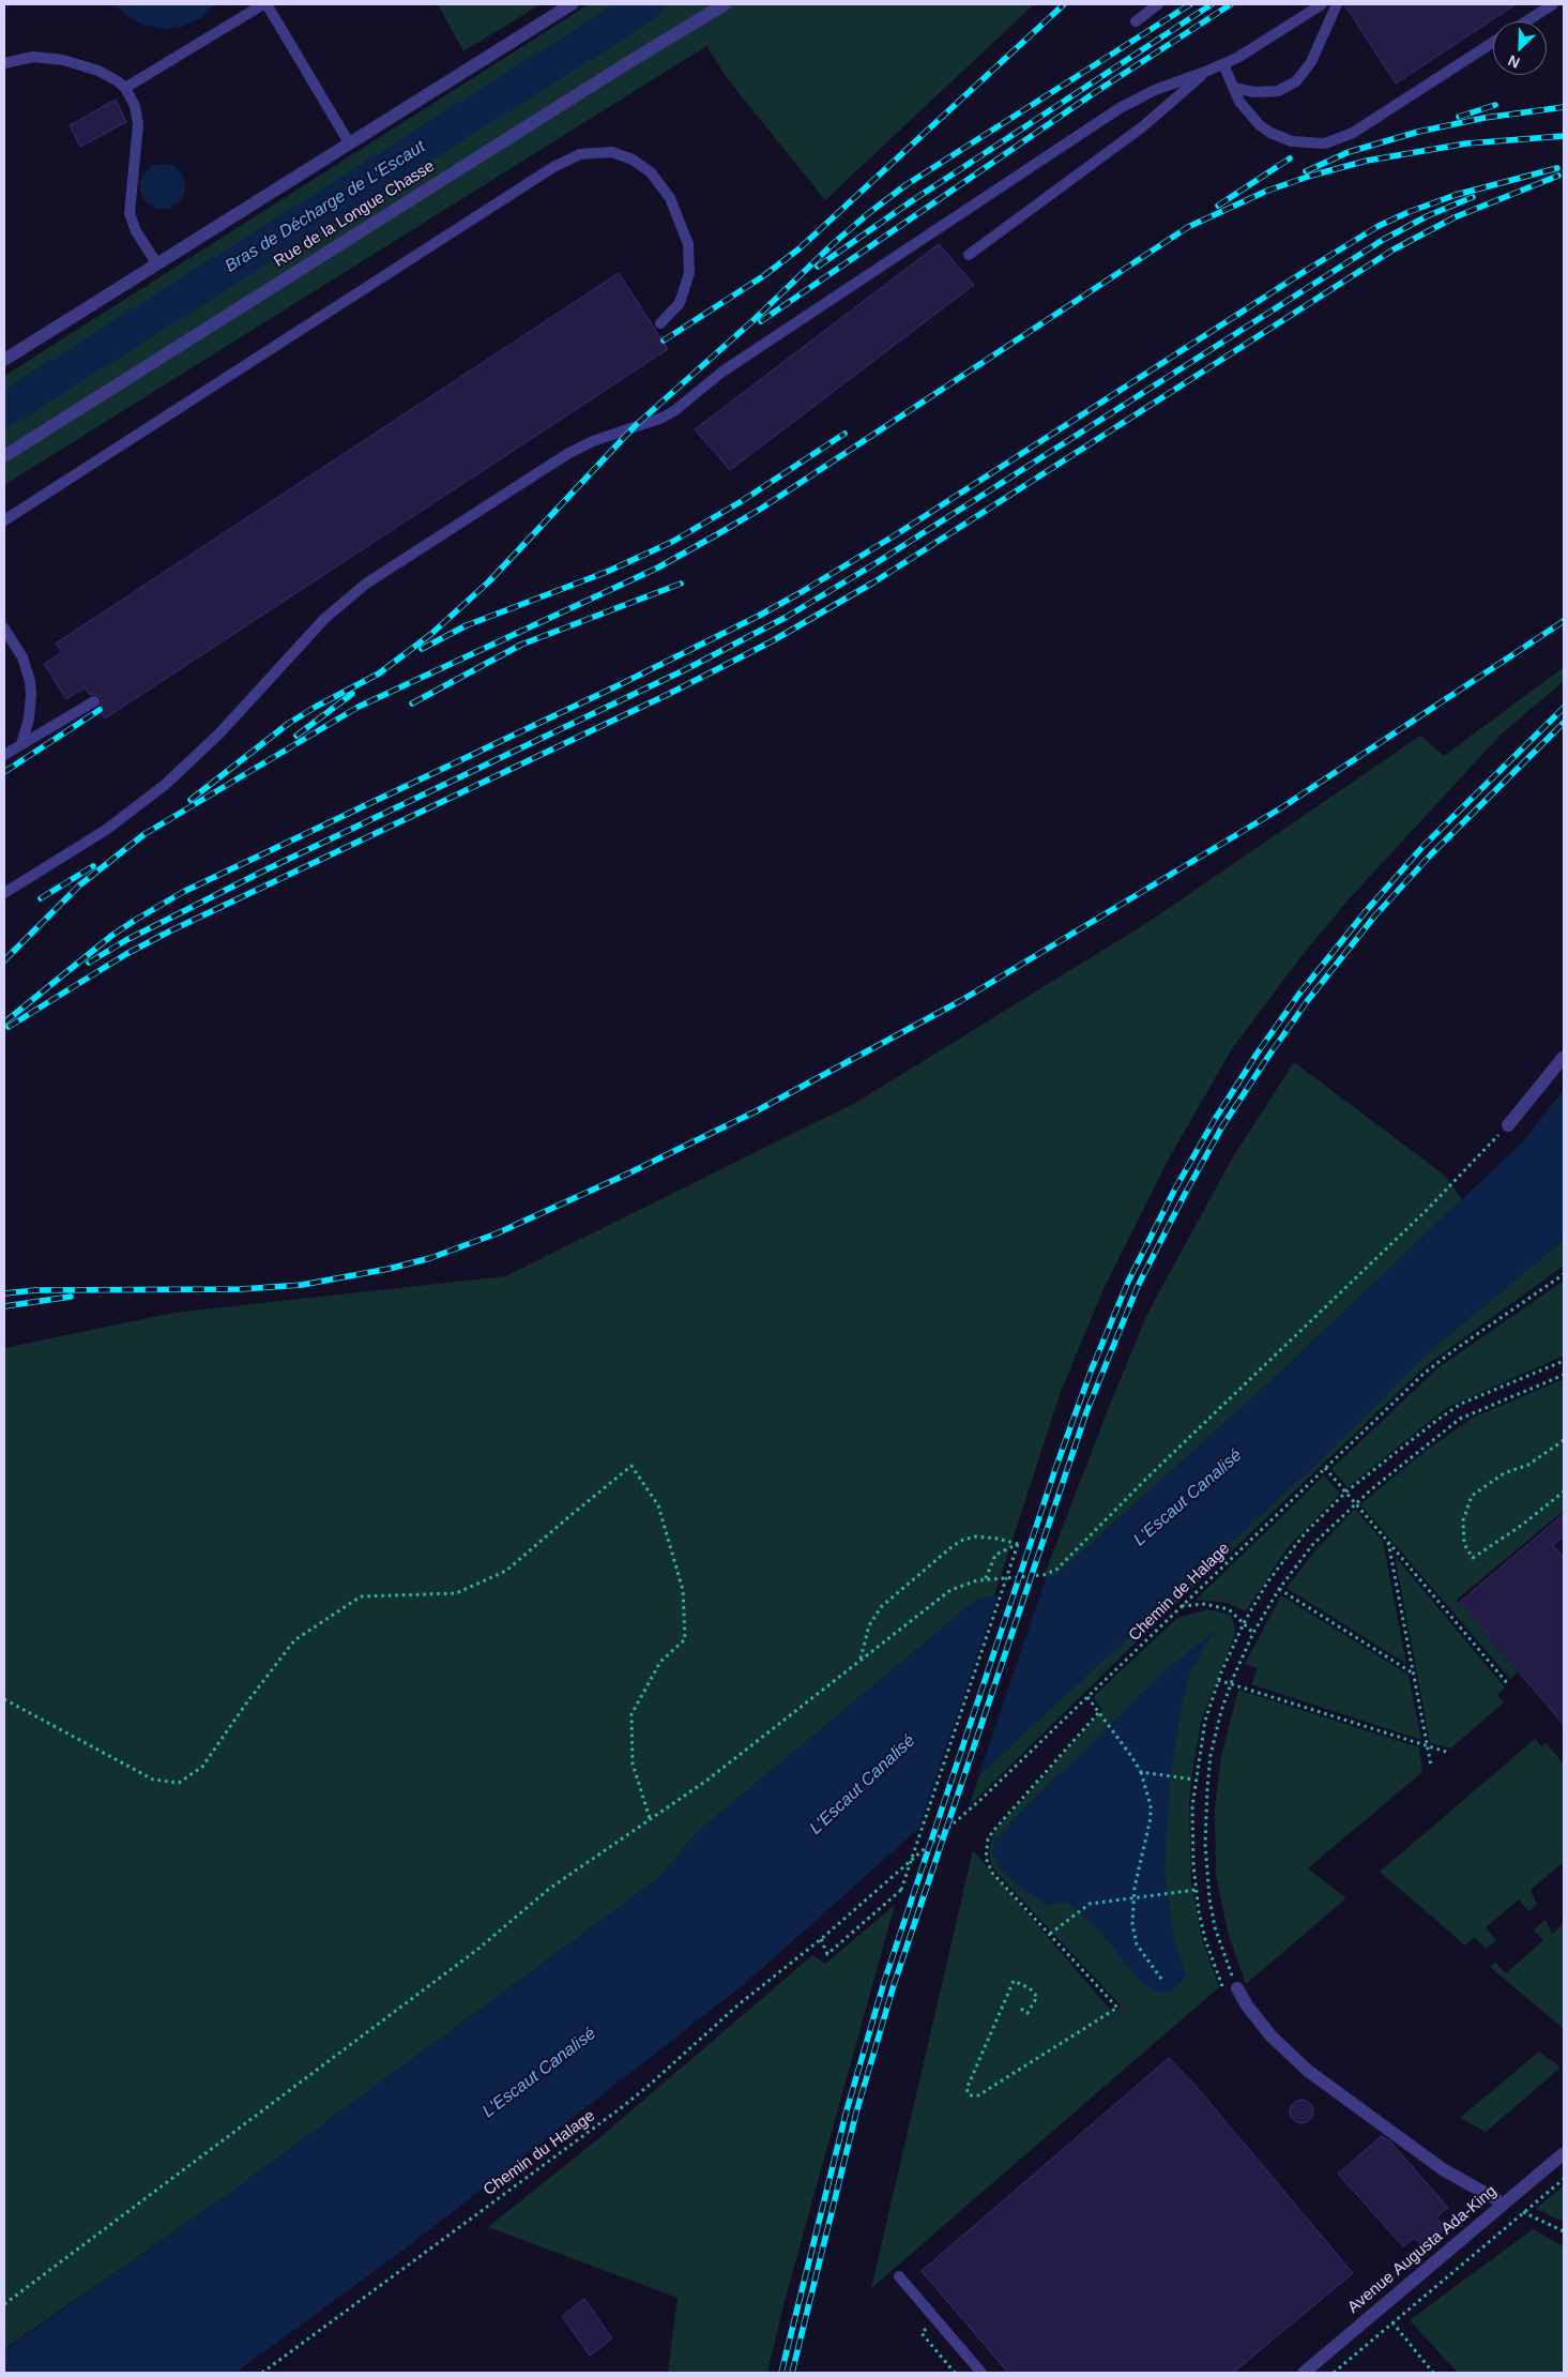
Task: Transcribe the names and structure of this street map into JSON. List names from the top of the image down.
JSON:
{
  "streets": {
    "street": ["Rue de la Longue Chasse", "Avenue Augusta Ada-King"],
    "path": ["Chemin de Halage", "Chemin du Halage"]
  },
  "crossings": [
    ["Chemin de Halage", "Chemin du Halage"]
  ],
  "water": ["Bras de Décharge de L'Escaut", "L'Escaut Canalisé"],
  "north": "bottom left"
}
